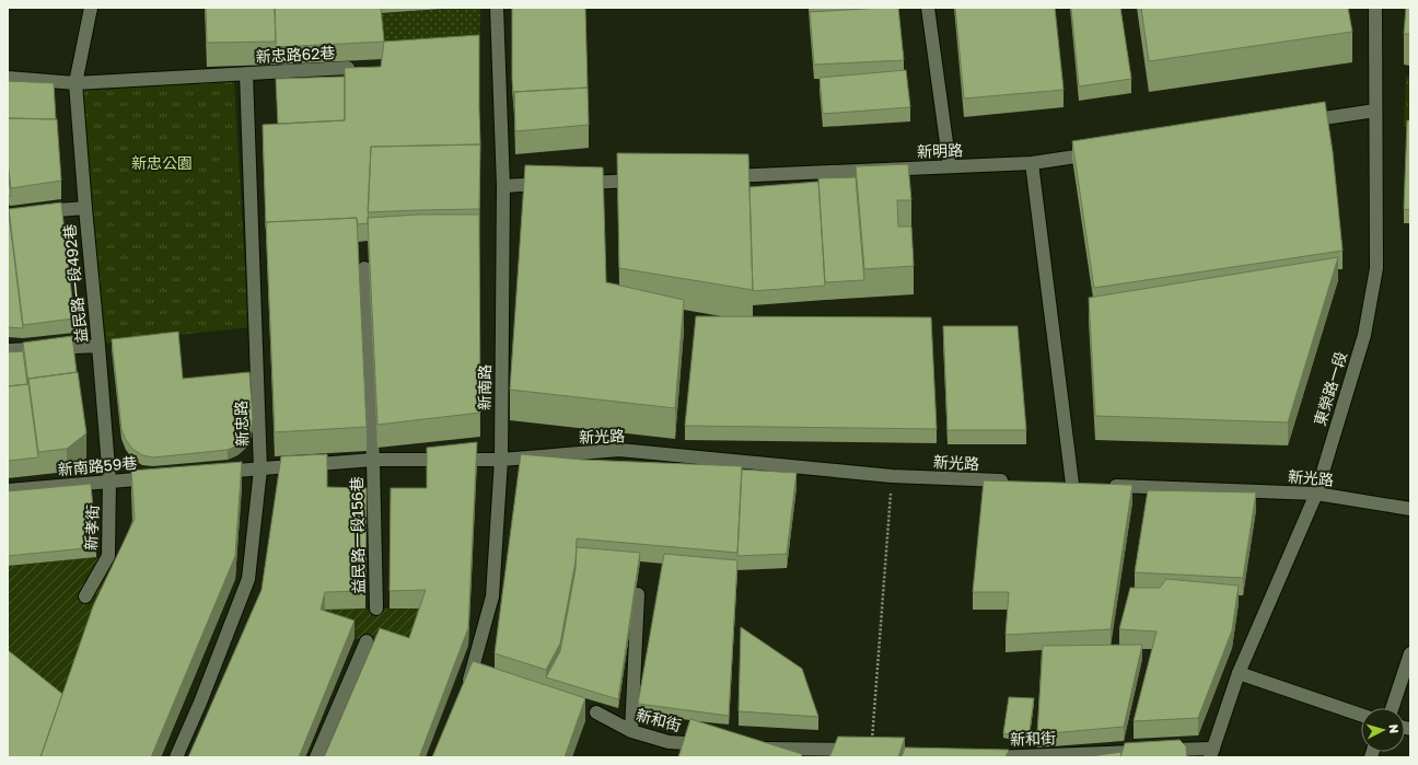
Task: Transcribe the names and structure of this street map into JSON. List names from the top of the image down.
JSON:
{
  "streets": {
    "street": [
      "新忠路62巷",
      "新明路",
      "益民路一段492巷",
      "新南路",
      "東榮路一段",
      "新忠路",
      "新光路",
      "新南路59巷",
      "新孝街",
      "益民路一段156巷",
      "新和街"
    ]
  },
  "crossings": [
    ["新忠路62巷", "新忠路"],
    ["益民路一段492巷", "新南路59巷"],
    ["益民路一段492巷", "新孝街"],
    ["新南路", "新光路"],
    ["東榮路一段", "新光路"],
    ["東榮路一段", "新和街"],
    ["新南路59巷", "新孝街"]
  ],
  "parks": ["新忠公園"],
  "north": "right"
}
